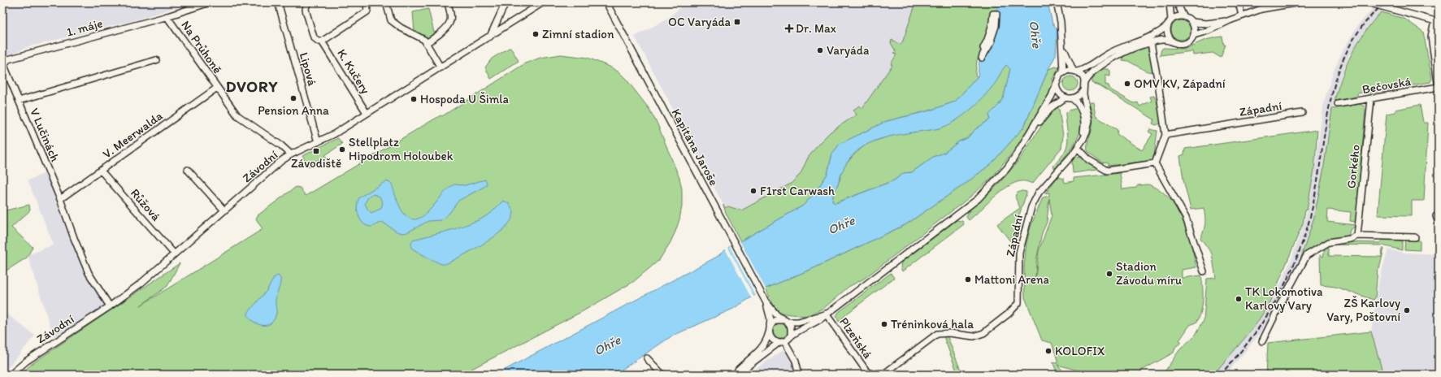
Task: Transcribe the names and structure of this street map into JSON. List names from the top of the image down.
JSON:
{
  "streets": {
    "street": [
      "1. máje",
      "Na Průhoně",
      "Lipová",
      "K. Kučery",
      "Bečovská",
      "Západní",
      "V Lučinách",
      "V. Meerwalda",
      "Kapitána Jaroše",
      "Závodní",
      "Gorkého",
      "Růžová",
      "Plzeňská"
    ]
  },
  "crossings": [
    ["1. máje", "Na Průhoně"],
    ["1. máje", "V Lučinách"],
    ["Na Průhoně", "V. Meerwalda"],
    ["Na Průhoně", "Závodní"],
    ["Lipová", "Závodní"],
    ["K. Kučery", "Závodní"],
    ["Bečovská", "Gorkého"],
    ["Západní", "Plzeňská"],
    ["V Lučinách", "V. Meerwalda"],
    ["V Lučinách", "Závodní"],
    ["V. Meerwalda", "Růžová"],
    ["Závodní", "Růžová"]
  ],
  "districts": ["DVORY"],
  "water": ["Ohře"],
  "places": {
    "transit": ["OC Varyáda", "Závodiště"],
    "health": ["Dr. Max"],
    "other": [
      "Zimní stadion",
      "Varyáda",
      "OMV KV, Západní",
      "Pension Anna",
      "Hospoda U Šimla",
      "Stellplatz Hipodrom Holoubek",
      "F1rst Carwash",
      "Stadion Závodu míru",
      "Mattoni Arena",
      "TK Lokomotiva Karlovy Vary",
      "ZŠ Karlovy Vary, Poštovní",
      "Tréninková hala",
      "KOLOFIX"
    ]
  }
}
